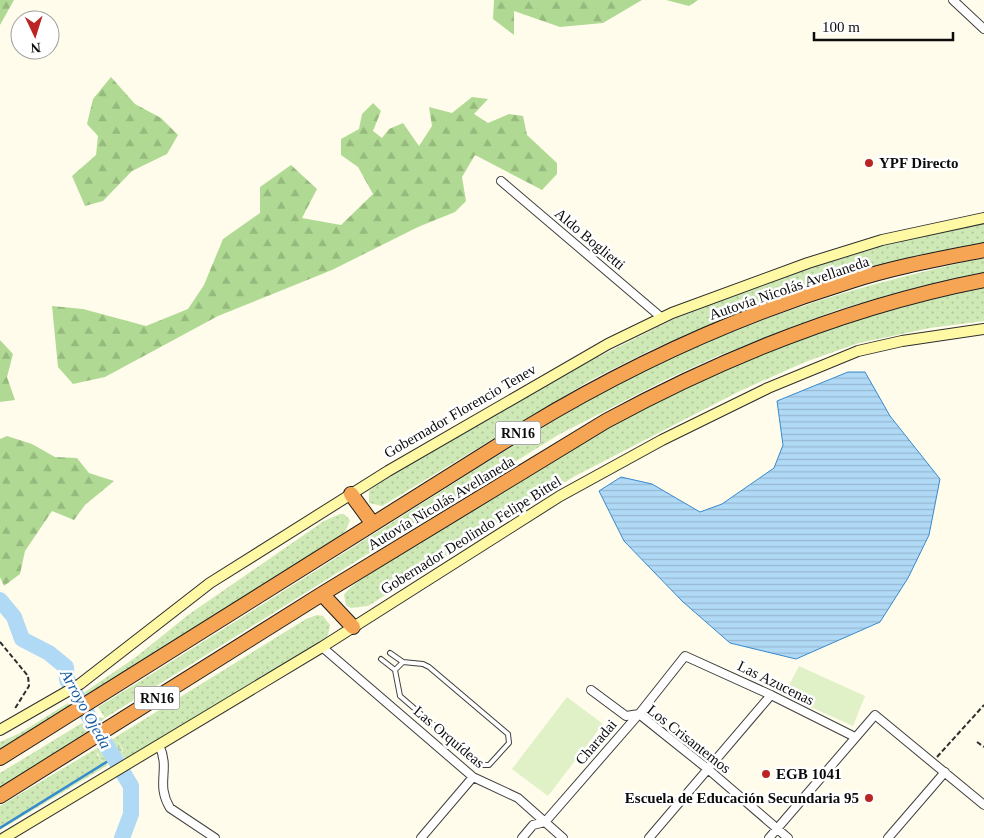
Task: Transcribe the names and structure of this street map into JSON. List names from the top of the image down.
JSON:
{
  "streets": {
    "highway": ["Autovía Nicolás Avellaneda", "RN16"],
    "street": [
      "Aldo Boglietti",
      "Gobernador Florencio Tenev",
      "Gobernador Deolindo Felipe Bittel",
      "Las Azucenas",
      "Las Orquídeas",
      "Los Crisantemos",
      "Charadai"
    ]
  },
  "crossings": [
    ["Aldo Boglietti", "Gobernador Florencio Tenev"],
    ["Gobernador Deolindo Felipe Bittel", "Las Orquídeas"],
    ["Las Azucenas", "Charadai"],
    ["Las Orquídeas", "Charadai"],
    ["Los Crisantemos", "Charadai"]
  ],
  "water": ["Arroyo Ojeda"],
  "places": ["YPF Directo", "EGB 1041", "Escuela de Educación Secundaria 95"],
  "scale_bar": "100 m",
  "north": "bottom"
}
